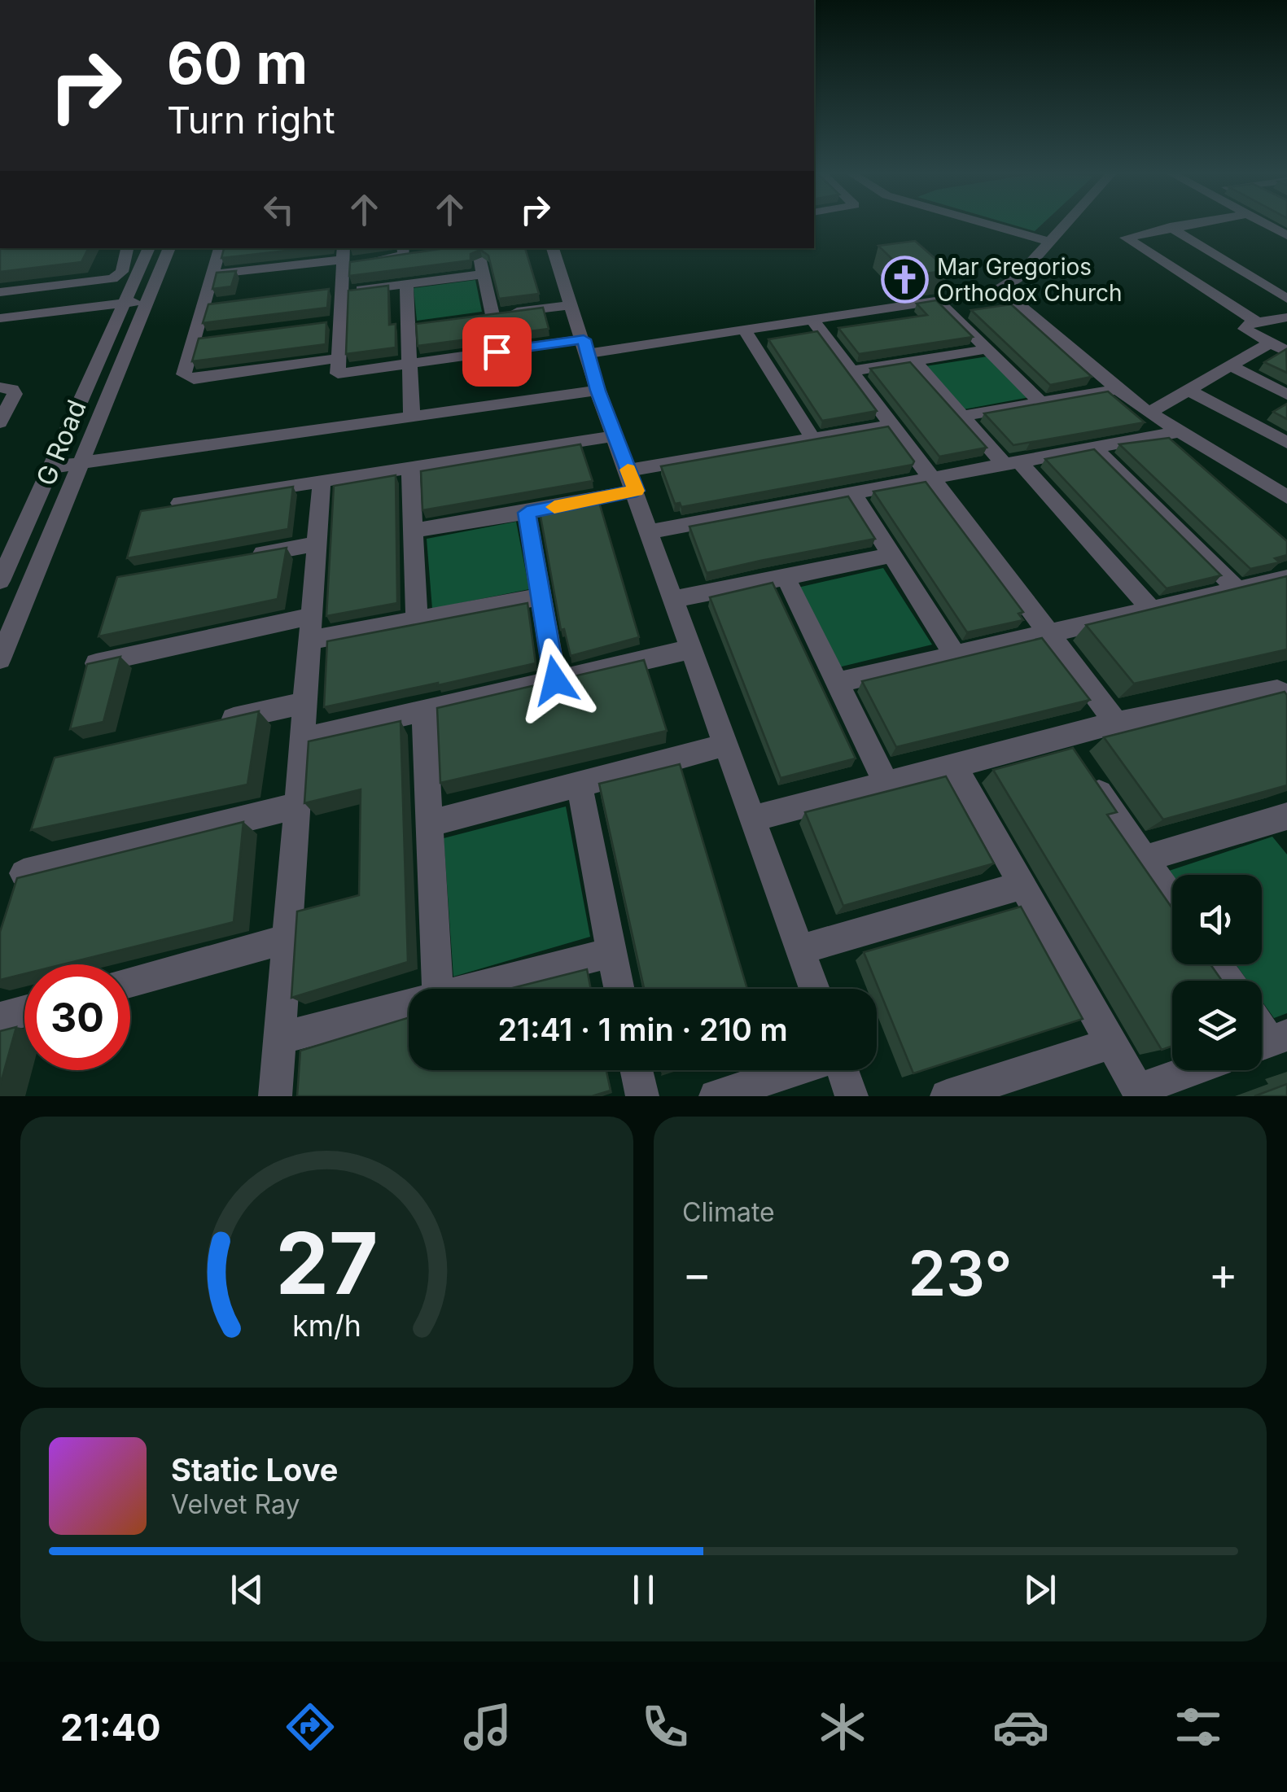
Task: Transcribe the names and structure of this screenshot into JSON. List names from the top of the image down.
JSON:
{
  "streets": {
    "street": ["G Road"]
  },
  "places": {
    "church": ["Mar Gregorios Orthodox Church"]
  },
  "page": {
    "turn": ["60 m", "Turn right"],
    "limit": "30",
    "trip": "21:41 · 1 min · 210 m",
    "tile": "Climate",
    "heat": ["−", "23°", "+"],
    "song": ["Static Love", "Velvet Ray"],
    "tabs": "21:40",
    "gauge": ["27", "km/h"]
  }
}
